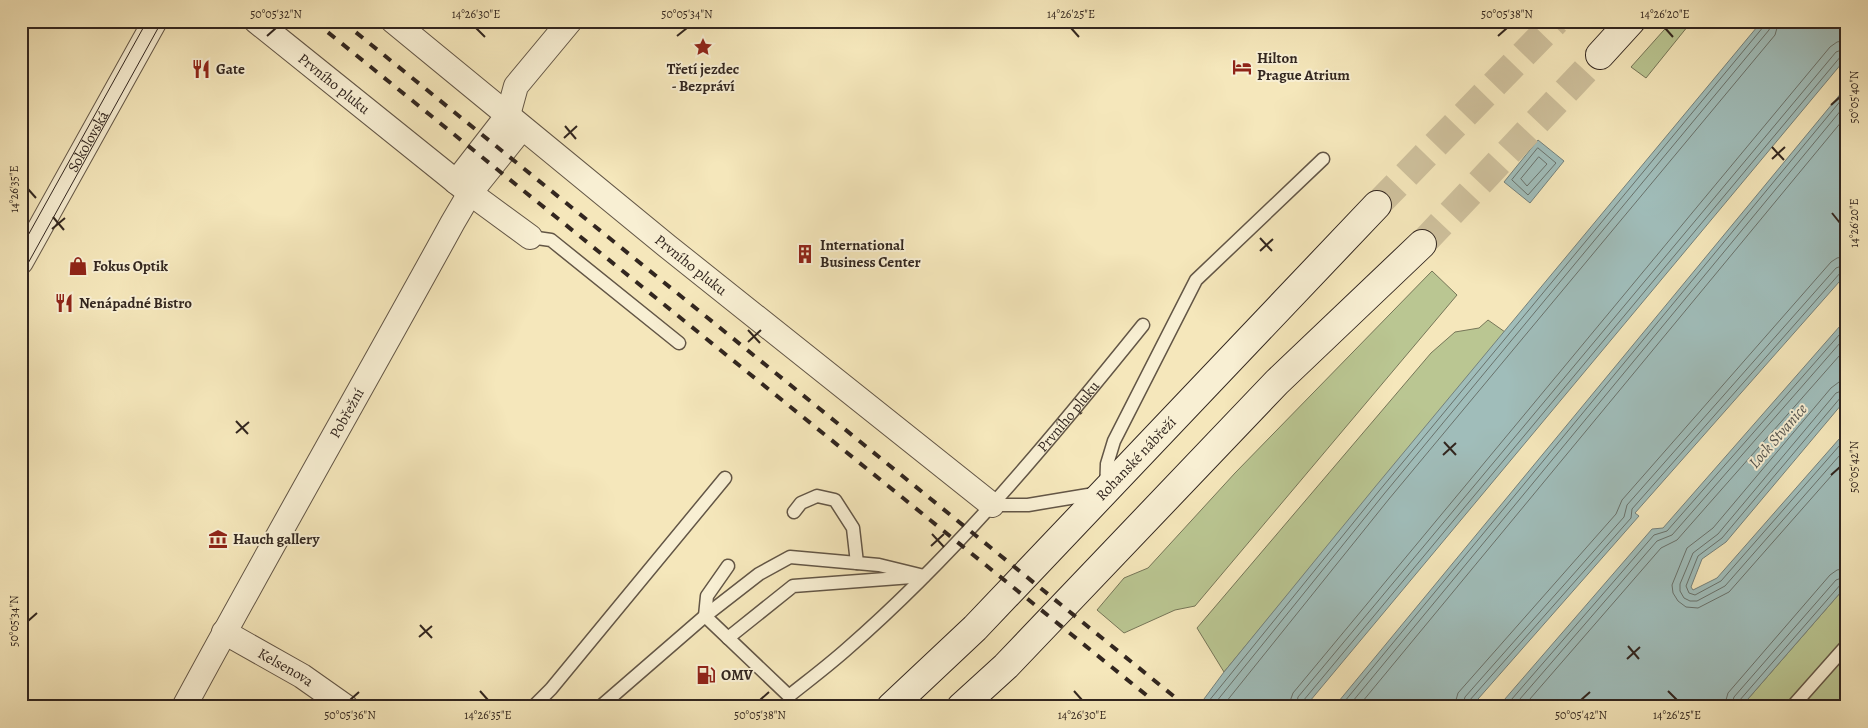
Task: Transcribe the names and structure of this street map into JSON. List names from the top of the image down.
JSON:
{
  "streets": {
    "main road": ["Rohanské nábřeží"],
    "street": [
      "Prvního pluku",
      "Sokolovská",
      "Pobřežní",
      "Kelsenova"
    ]
  },
  "crossings": [
    ["Prvního pluku", "Pobřežní"],
    ["Pobřežní", "Kelsenova"]
  ],
  "water": ["Lock Stvanice"],
  "places": {
    "place": ["Třetí jezdec - Bezpráví"],
    "hotel": ["Hilton Prague Atrium"],
    "restaurant": ["Gate", "Nenápadné Bistro"],
    "building": ["International Business Center"],
    "shop": ["Fokus Optik"],
    "museum": ["Hauch gallery"],
    "fuel station": ["OMV"]
  },
  "coordinates": [
    "50°05'32\"N",
    "14°26'30\"E",
    "50°05'34\"N",
    "14°26'25\"E",
    "50°05'38\"N",
    "14°26'20\"E",
    "50°05'40\"N",
    "14°26'35\"E",
    "50°05'42\"N",
    "50°05'36\"N"
  ]
}
